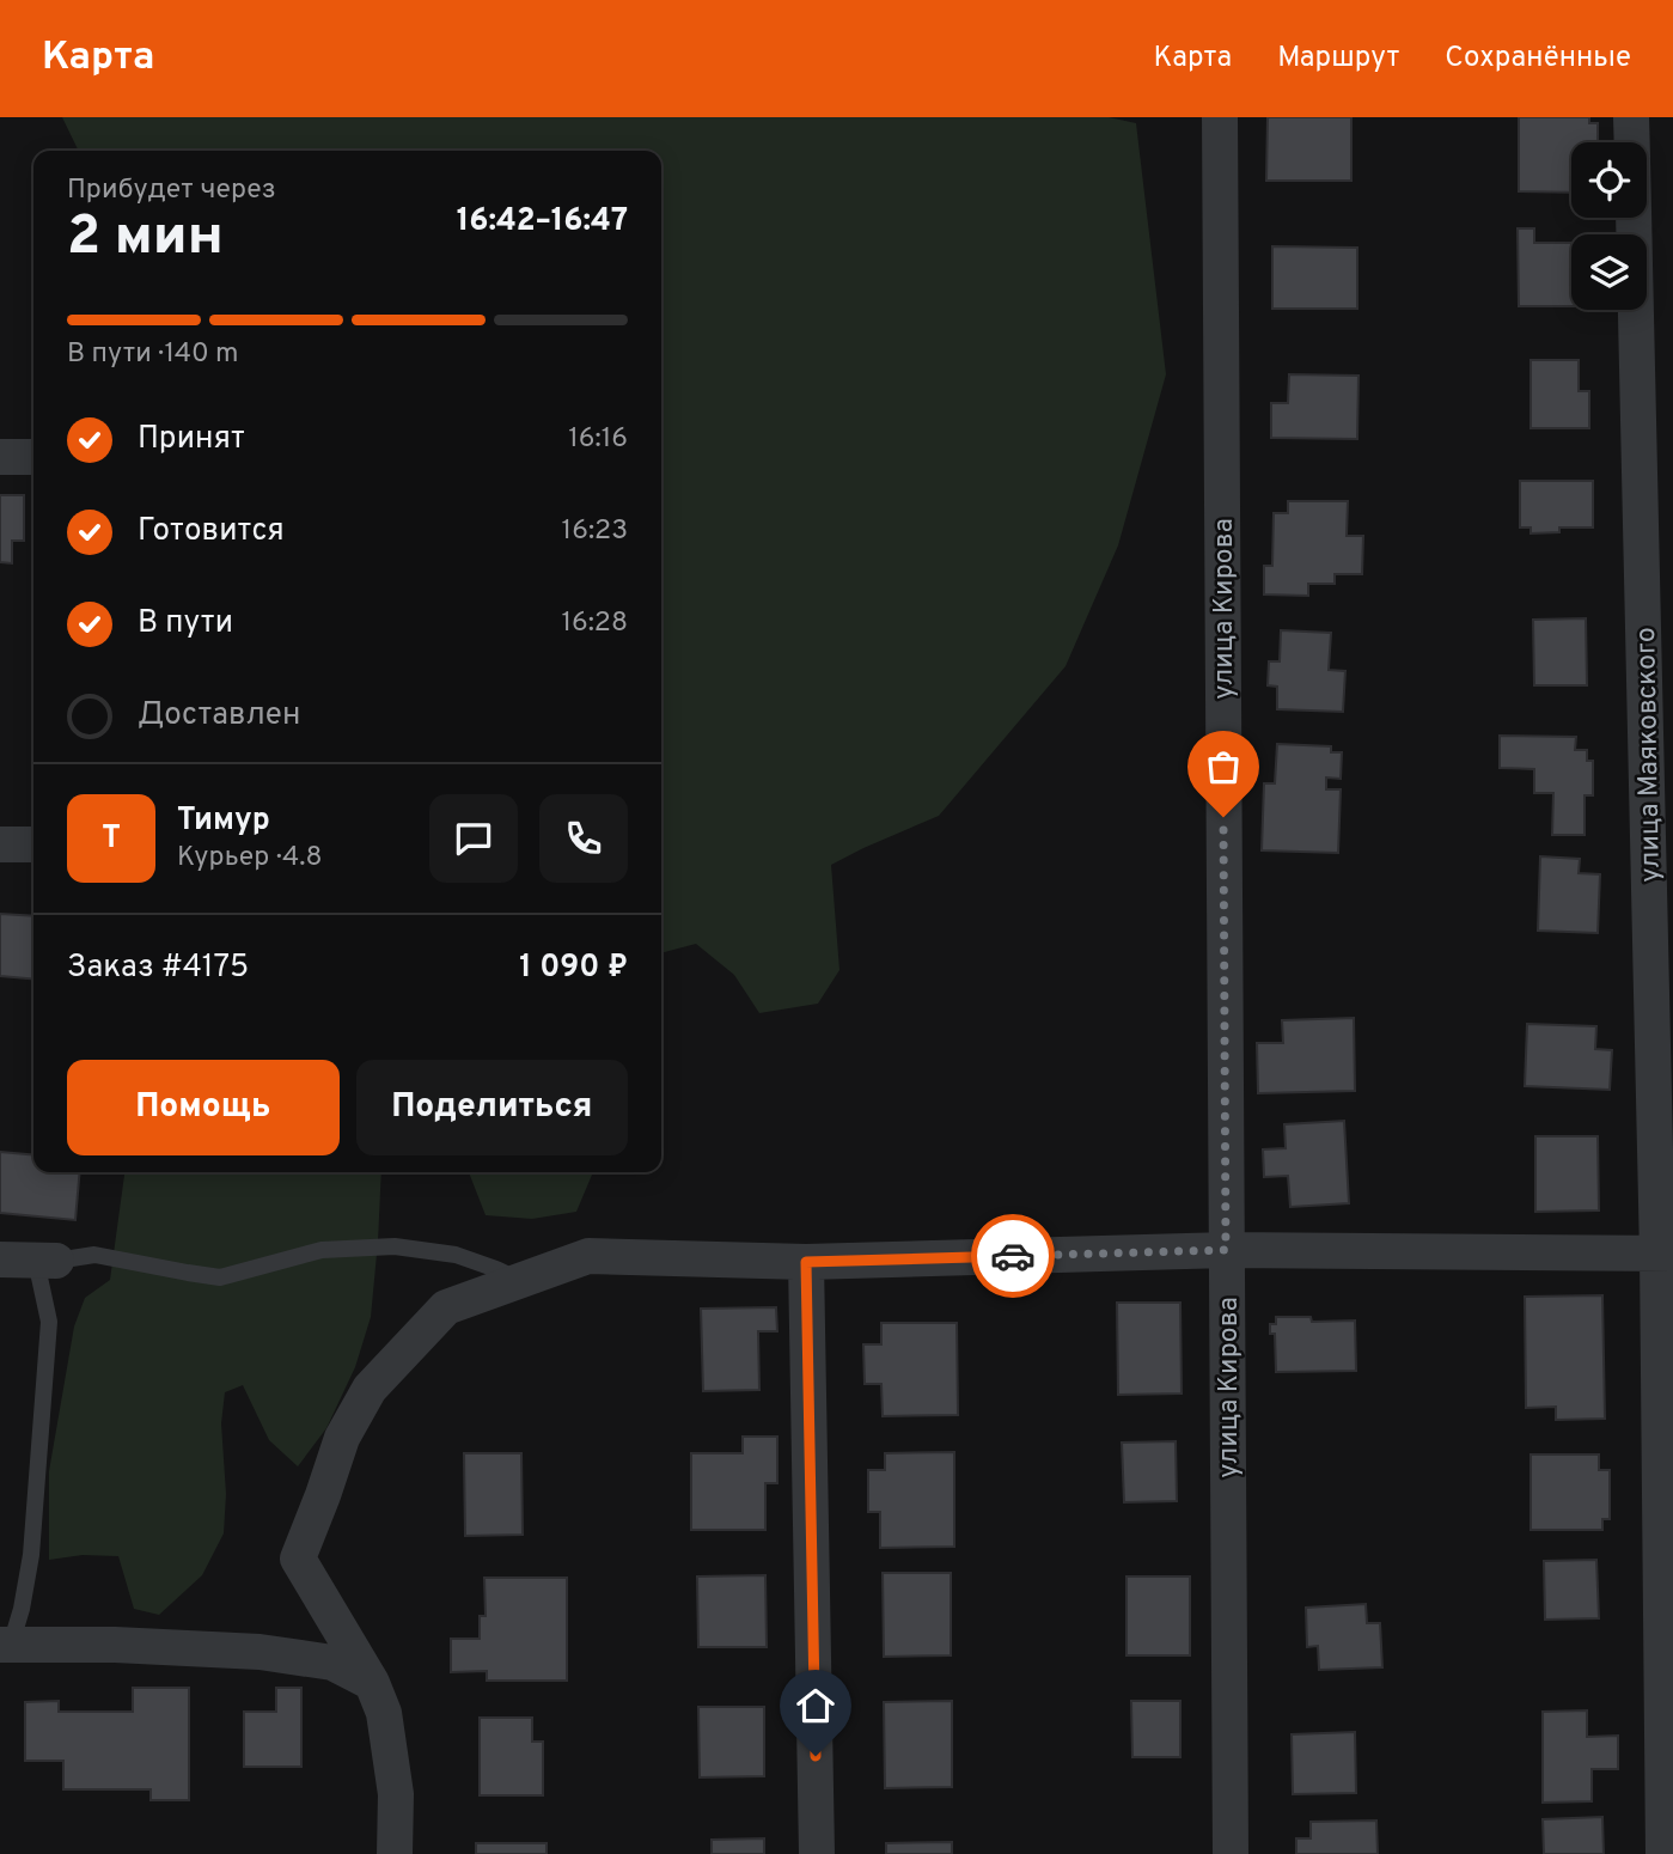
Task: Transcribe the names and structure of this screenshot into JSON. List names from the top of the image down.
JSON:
{
  "streets": {
    "street": ["улица Кирова", "улица Маяковского"]
  },
  "page": {
    "header": "Карта",
    "nav": ["Карта", "Маршрут", "Сохранённые"],
    "heading": ["2 мин", "Прибудет через", "16:42–16:47"],
    "panel": [
      "Тимур",
      "Курьер · 4.8",
      "Заказ #4175",
      "1 090 ₽"
    ],
    "bar": "В пути · 140 m",
    "list": [
      ["Принят", "16:16"],
      ["Готовится", "16:23"],
      ["В пути", "16:28"],
      "Доставлен"
    ],
    "round": "Т",
    "buttons": ["Помощь", "Поделиться"]
  }
}
